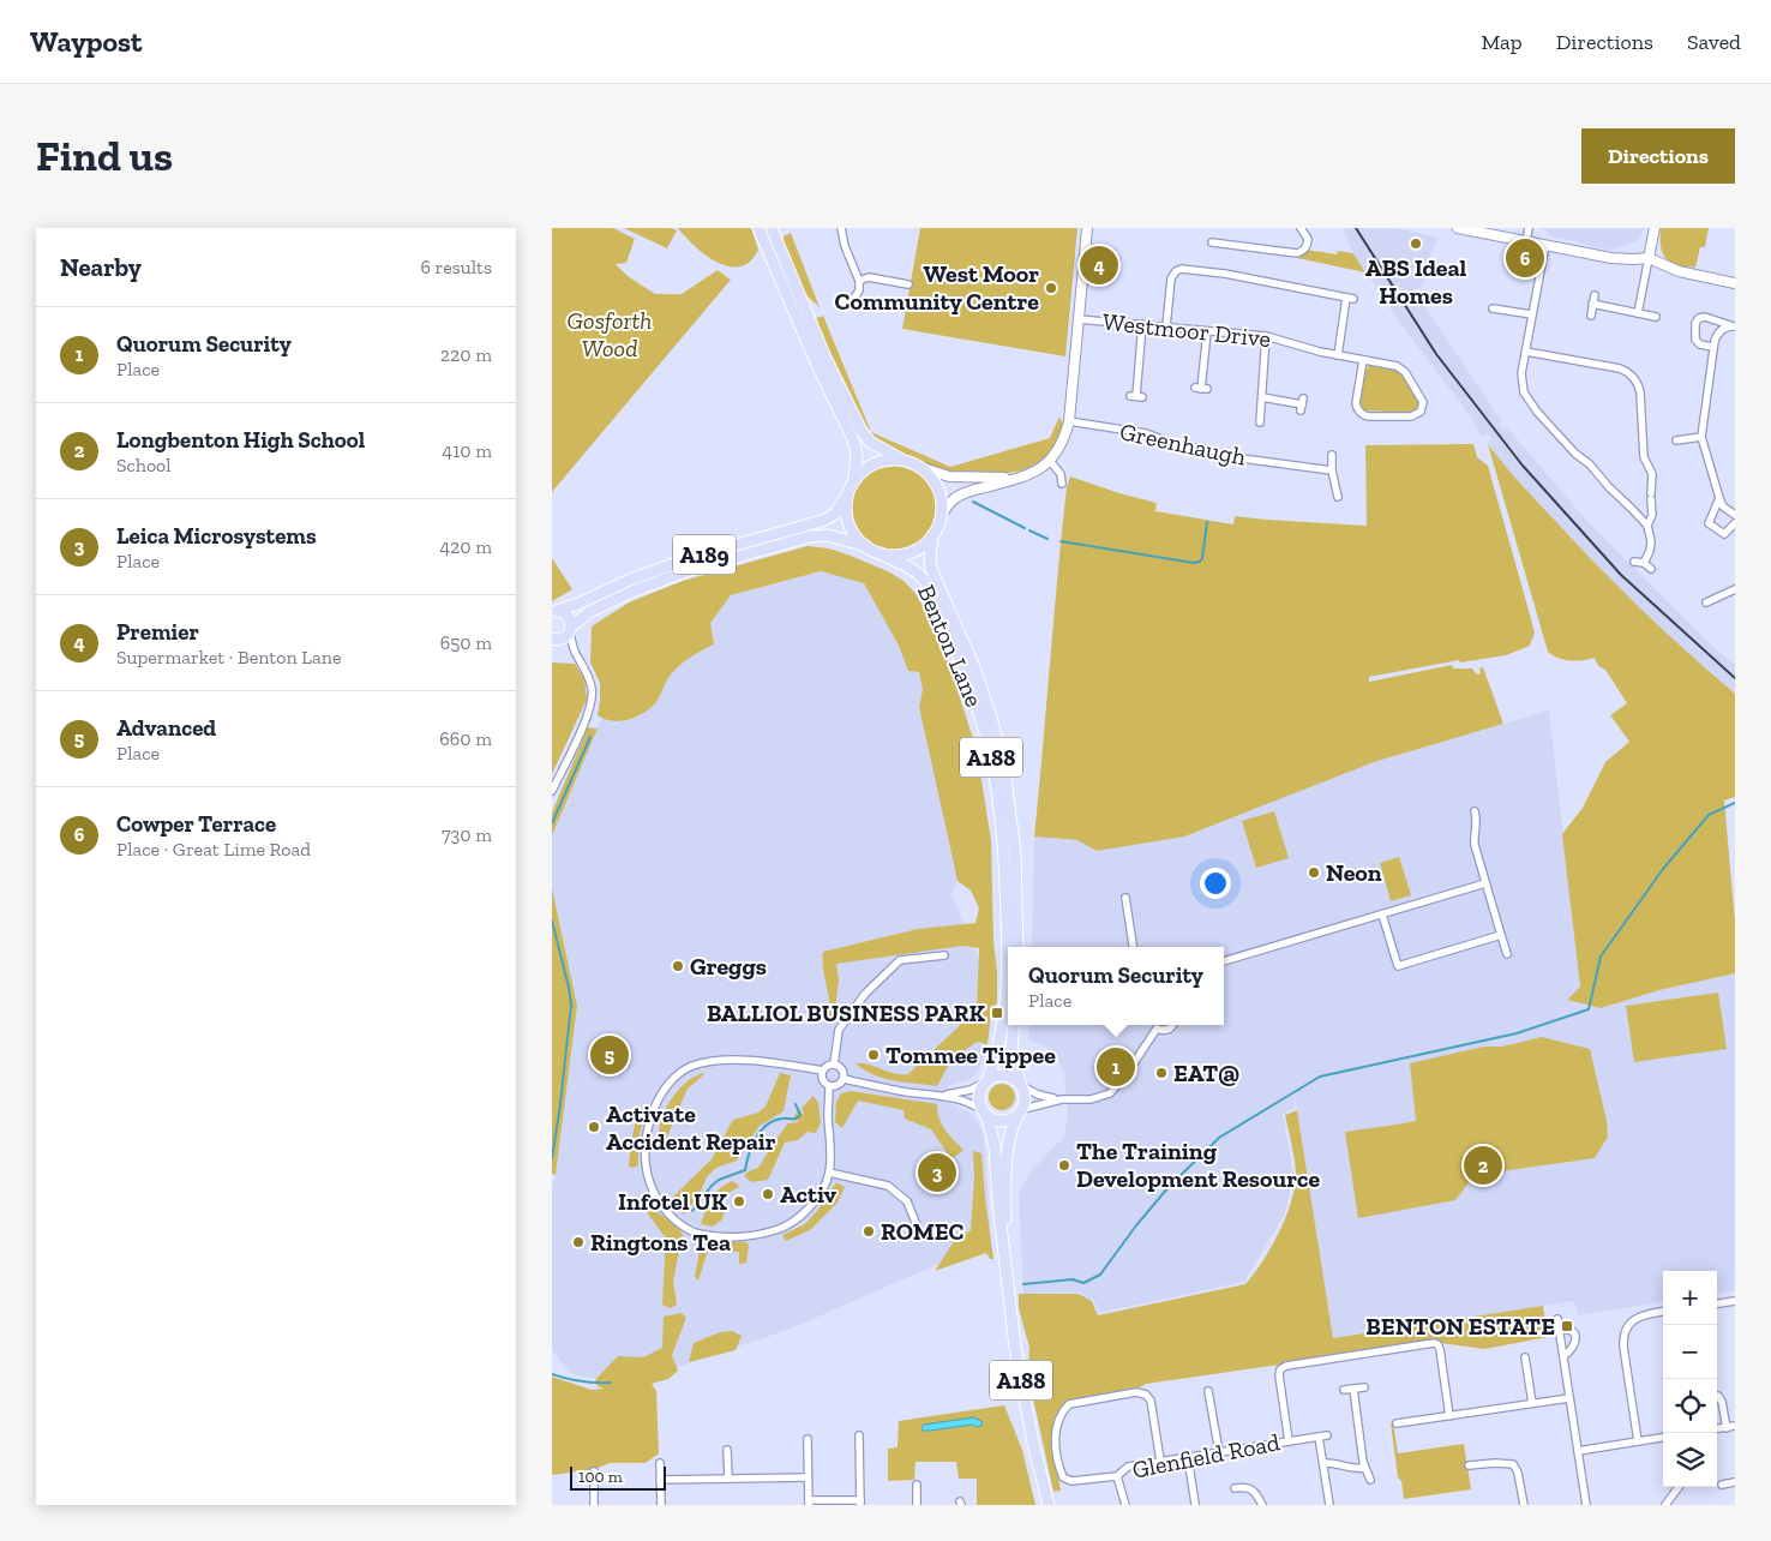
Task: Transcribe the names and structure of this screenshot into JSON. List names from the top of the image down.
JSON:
{
  "streets": {
    "main road": ["A189", "Benton Lane", "A188"],
    "street": ["Westmoor Drive", "Greenhaugh", "Glenfield Road"]
  },
  "crossings": [
    ["A189", "Benton Lane"],
    ["Benton Lane", "A188"]
  ],
  "parks": ["Gosforth Wood"],
  "places": {
    "other": [
      "ABS Ideal Homes",
      "West Moor Community Centre",
      "Neon",
      "Greggs",
      "Tommee Tippee",
      "EAT@",
      "Activate Accident Repair",
      "The Training Development Resource",
      "Activ",
      "Infotel UK",
      "ROMEC",
      "Ringtons Tea"
    ],
    "transit": ["BALLIOL BUSINESS PARK", "BENTON ESTATE"]
  },
  "scale_bar": "100 m",
  "page": {
    "header": "Waypost",
    "nav": ["Map", "Directions", "Saved"],
    "buttons": "Directions",
    "title": "Find us",
    "heading": ["Nearby", "6 results"],
    "pins": [
      "6",
      "4",
      "5",
      "1",
      "2",
      "3"
    ],
    "list": [
      {
        "mark": "1",
        "name": "Quorum Security",
        "note": "Place",
        "value": "220 m"
      },
      {
        "mark": "2",
        "name": "Longbenton High School",
        "note": "School",
        "value": "410 m"
      },
      {
        "mark": "3",
        "name": "Leica Microsystems",
        "note": "Place",
        "value": "420 m"
      },
      {
        "mark": "4",
        "name": "Premier",
        "note": "Supermarket · Benton Lane",
        "value": "650 m"
      },
      {
        "mark": "5",
        "name": "Advanced",
        "note": "Place",
        "value": "660 m"
      },
      {
        "mark": "6",
        "name": "Cowper Terrace",
        "note": "Place · Great Lime Road",
        "value": "730 m"
      }
    ],
    "popup": ["Quorum Security", "Place"],
    "map_buttons": ["+", "−"],
    "scale": "100 m"
  }
}
